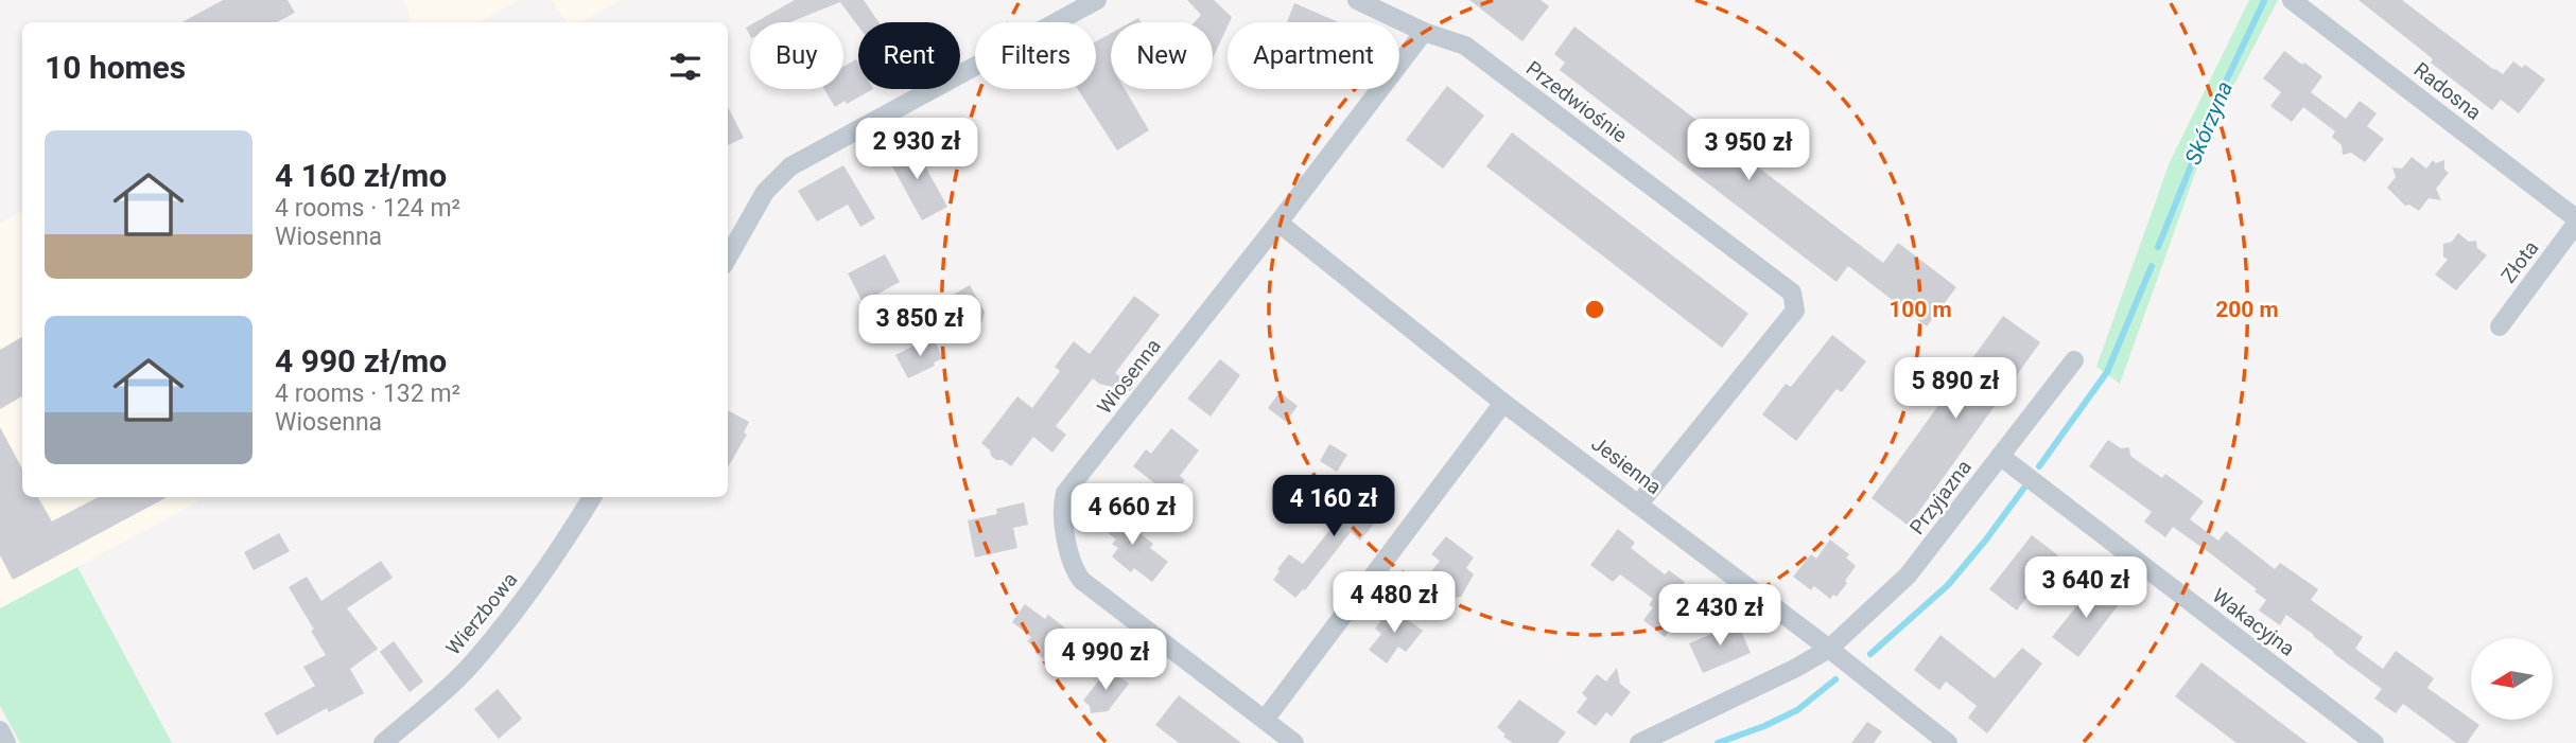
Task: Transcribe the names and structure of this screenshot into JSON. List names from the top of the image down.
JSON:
{
  "streets": {
    "street": [
      "Radosna",
      "Przedwiośnie",
      "Złota",
      "Wiosenna",
      "Jesienna",
      "Przyjazna",
      "Wierzbowa",
      "Wakacyjna"
    ]
  },
  "crossings": [
    ["Radosna", "Złota"],
    ["Przedwiośnie", "Wiosenna"],
    ["Przedwiośnie", "Jesienna"],
    ["Wiosenna", "Jesienna"],
    ["Jesienna", "Przyjazna"],
    ["Przyjazna", "Wakacyjna"]
  ],
  "water": ["Skórzyna"],
  "north": "left",
  "page": {
    "chip": [
      "Buy",
      "Rent",
      "Filters",
      "New",
      "Apartment"
    ],
    "heading": "10 homes",
    "list": [
      {
        "name": "4 160 zł/mo",
        "note": "4 rooms · 124 m² · Wiosenna"
      },
      {
        "name": "4 990 zł/mo",
        "note": "4 rooms · 132 m² · Wiosenna"
      }
    ],
    "price": [
      "2 930 zł",
      "3 950 zł",
      "3 850 zł",
      "5 890 zł",
      "4 160 zł",
      "4 660 zł",
      "3 640 zł",
      "4 480 zł",
      "2 430 zł",
      "4 990 zł"
    ]
  },
  "rings": ["100 m", "200 m"]
}
